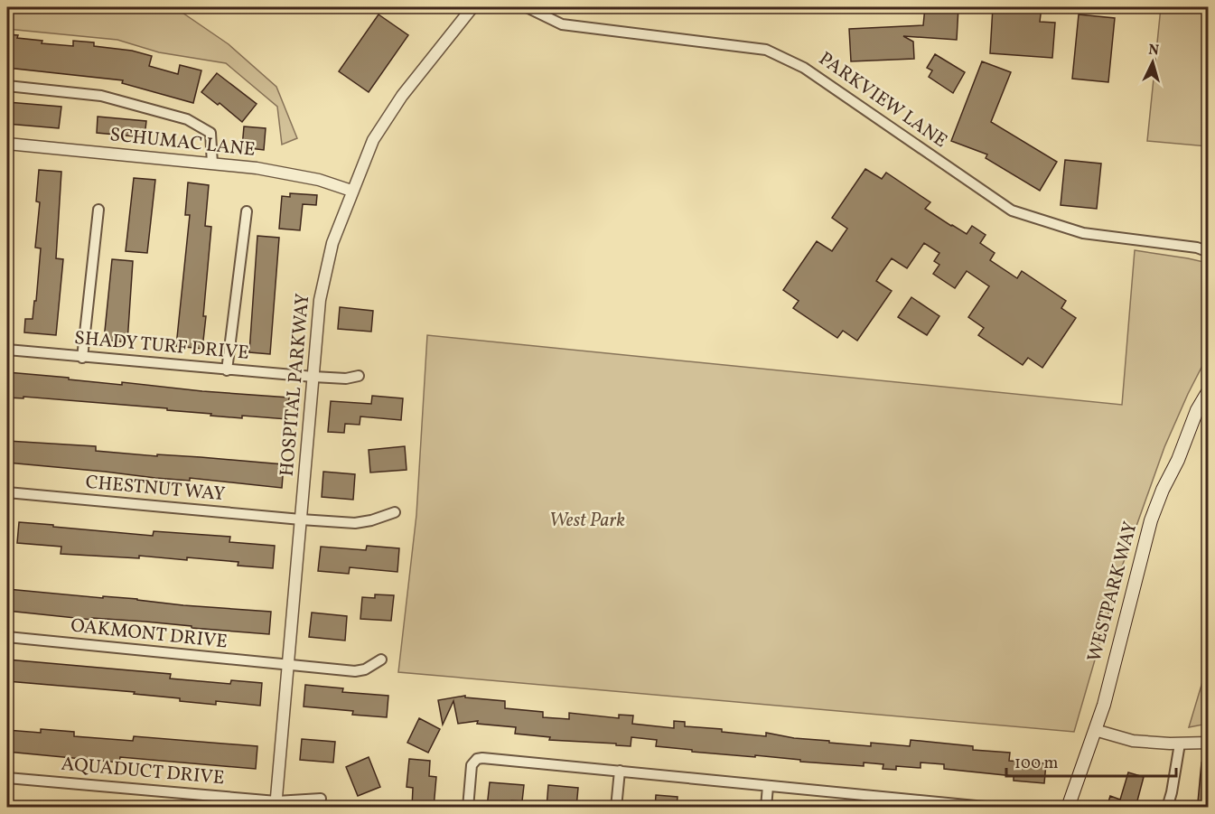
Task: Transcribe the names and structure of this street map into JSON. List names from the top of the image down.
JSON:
{
  "streets": {
    "main road": ["WESTPARK WAY"],
    "street": [
      "PARKVIEW LANE",
      "SCHUMAC LANE",
      "SHADY TURF DRIVE",
      "HOSPITAL PARKWAY",
      "CHESTNUT WAY",
      "OAKMONT DRIVE",
      "AQUADUCT DRIVE"
    ]
  },
  "crossings": [
    ["SCHUMAC LANE", "HOSPITAL PARKWAY"],
    ["SHADY TURF DRIVE", "HOSPITAL PARKWAY"],
    ["HOSPITAL PARKWAY", "CHESTNUT WAY"],
    ["HOSPITAL PARKWAY", "OAKMONT DRIVE"],
    ["HOSPITAL PARKWAY", "AQUADUCT DRIVE"]
  ],
  "parks": ["West Park"],
  "scale_bar": "100 m",
  "north": "top"
}
